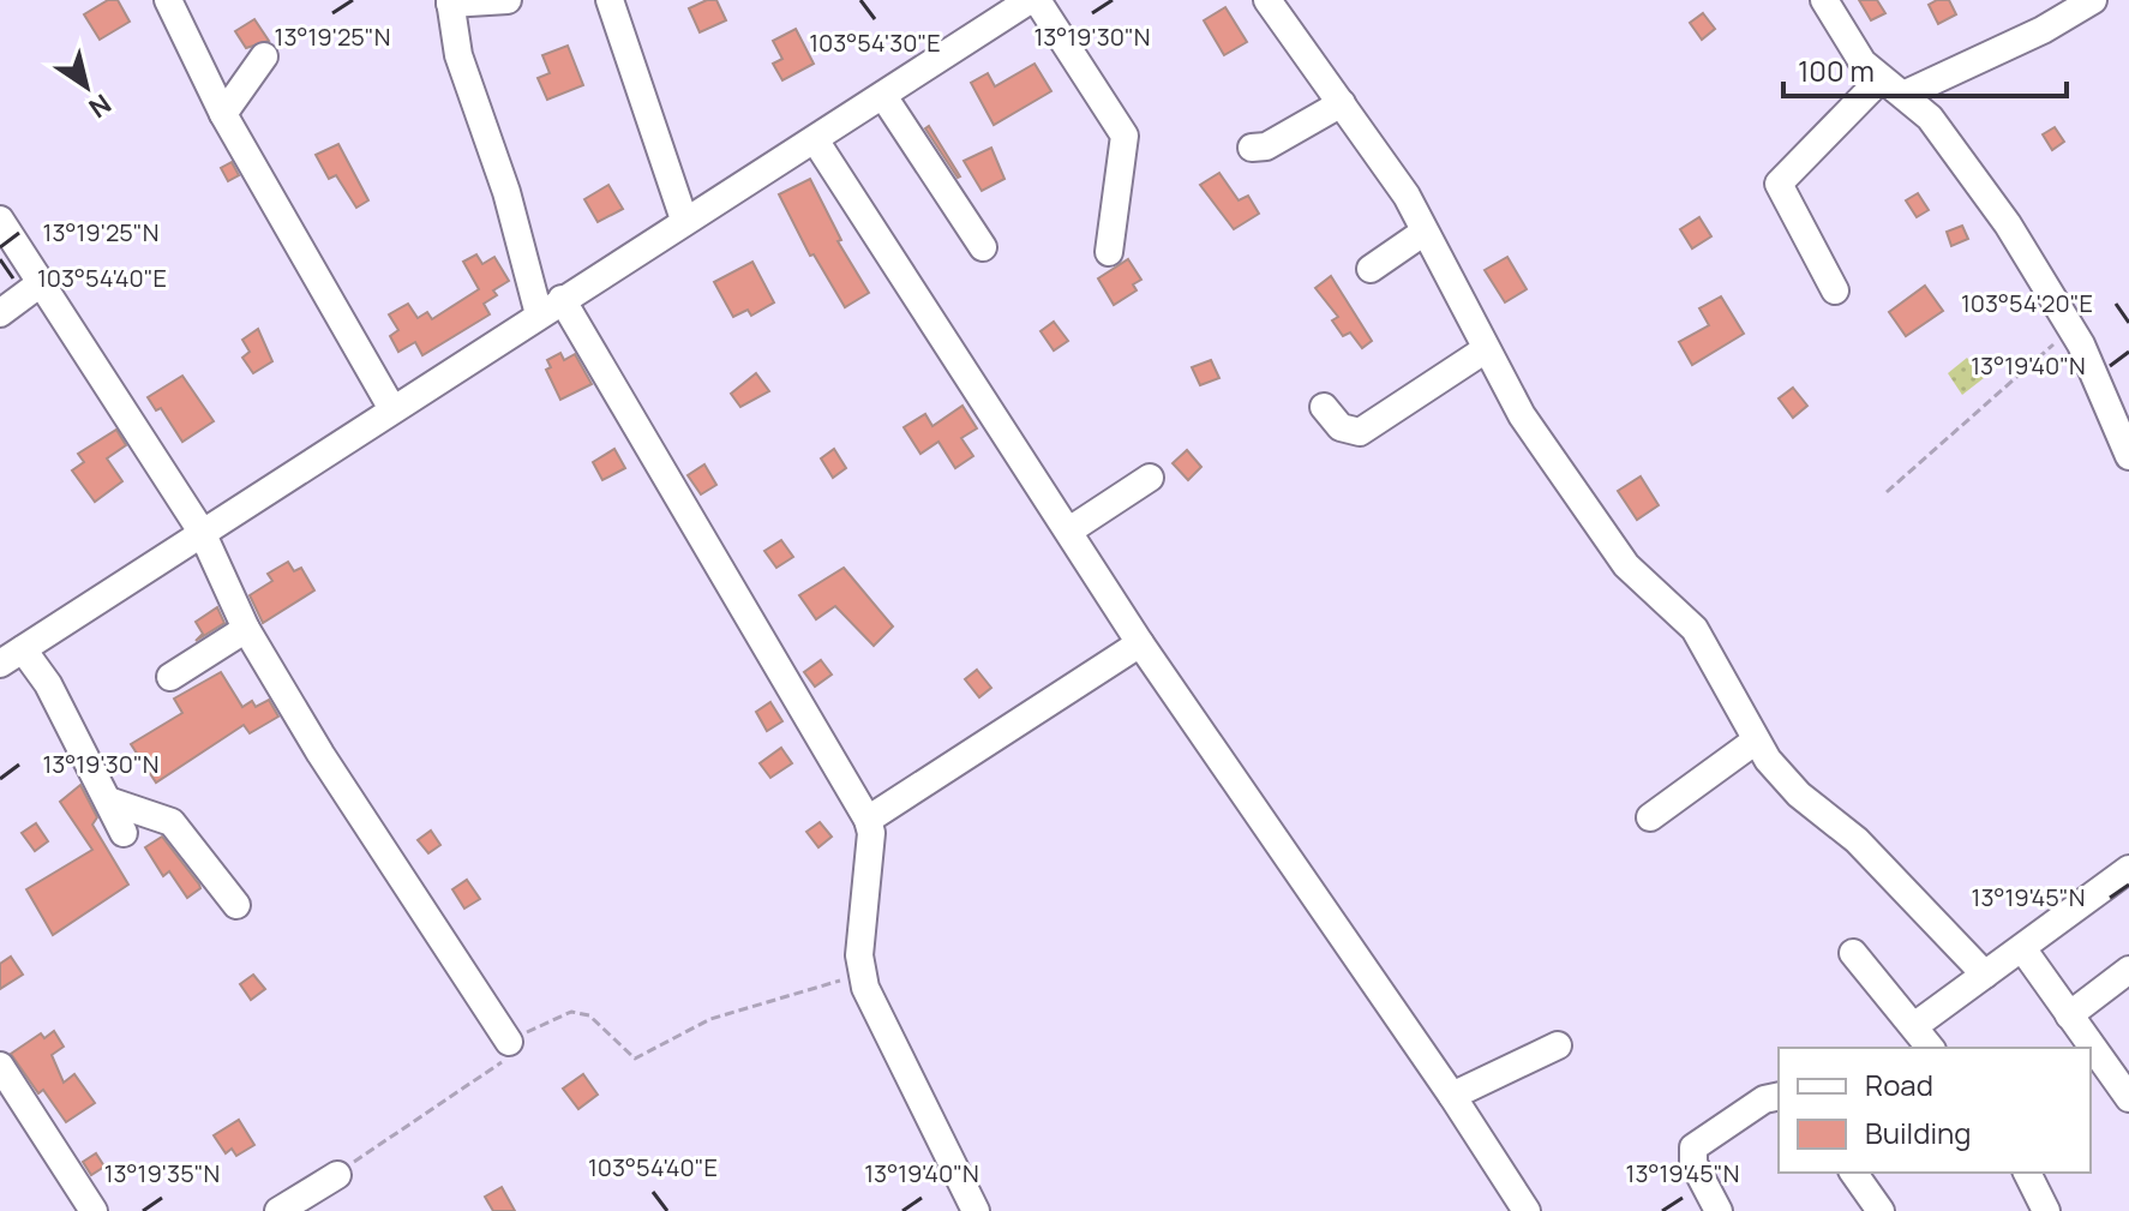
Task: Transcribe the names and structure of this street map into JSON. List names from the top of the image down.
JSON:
{
  "legend": ["Road", "Building"],
  "scale_bar": "100 m",
  "north": "bottom right",
  "coordinates": [
    "13°19'25\"N",
    "13°19'30\"N",
    "103°54'30\"E",
    "103°54'40\"E",
    "103°54'20\"E",
    "13°19'40\"N",
    "13°19'45\"N",
    "13°19'35\"N"
  ]
}
